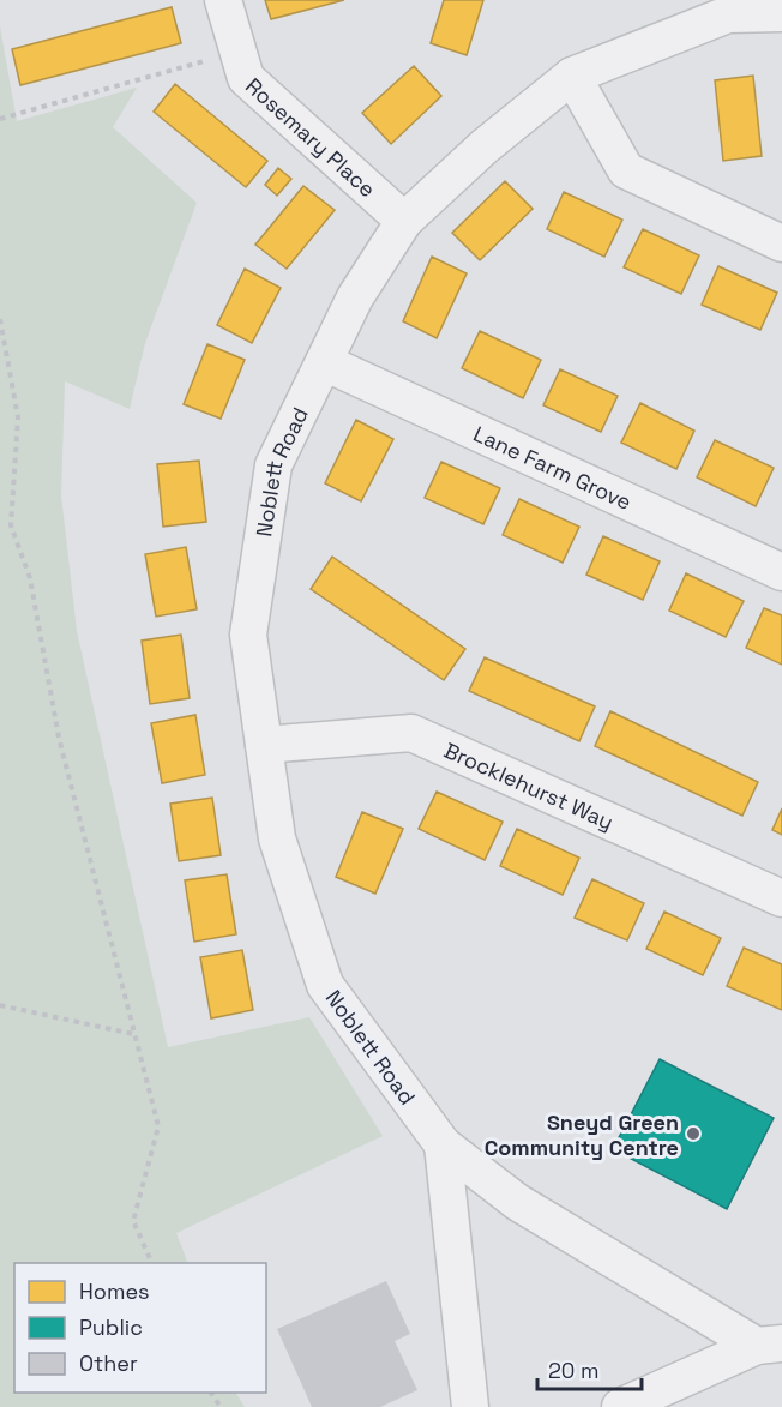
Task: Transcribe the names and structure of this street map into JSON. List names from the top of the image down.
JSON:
{
  "streets": {
    "street": [
      "Rosemary Place",
      "Lane Farm Grove",
      "Noblett Road",
      "Brocklehurst Way"
    ]
  },
  "crossings": [
    ["Rosemary Place", "Noblett Road"],
    ["Lane Farm Grove", "Noblett Road"],
    ["Noblett Road", "Brocklehurst Way"]
  ],
  "places": ["Sneyd Green Community Centre"],
  "legend": ["Homes", "Public", "Other"],
  "scale_bar": "20 m"
}
